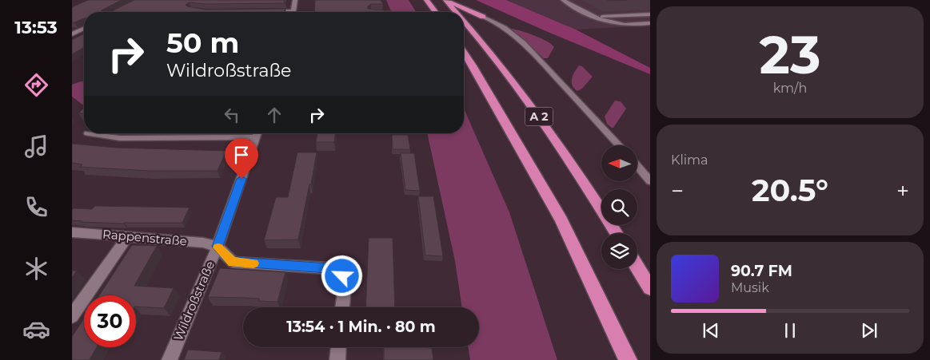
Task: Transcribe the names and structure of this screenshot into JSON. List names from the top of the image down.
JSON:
{
  "streets": {
    "highway": ["A 2"],
    "street": ["Rappenstraße", "Wildroßstraße"]
  },
  "crossings": [
    ["Rappenstraße", "Wildroßstraße"]
  ],
  "north": "left",
  "page": {
    "tabs": "13:53",
    "tile": [
      ["23", "km/h"],
      "Klima"
    ],
    "turn": ["50 m", "Wildroßstraße"],
    "heat": ["−", "20.5°", "+"],
    "song": ["90.7 FM", "Musik"],
    "limit": "30",
    "trip": "13:54 · 1 Min. · 80 m"
  }
}
